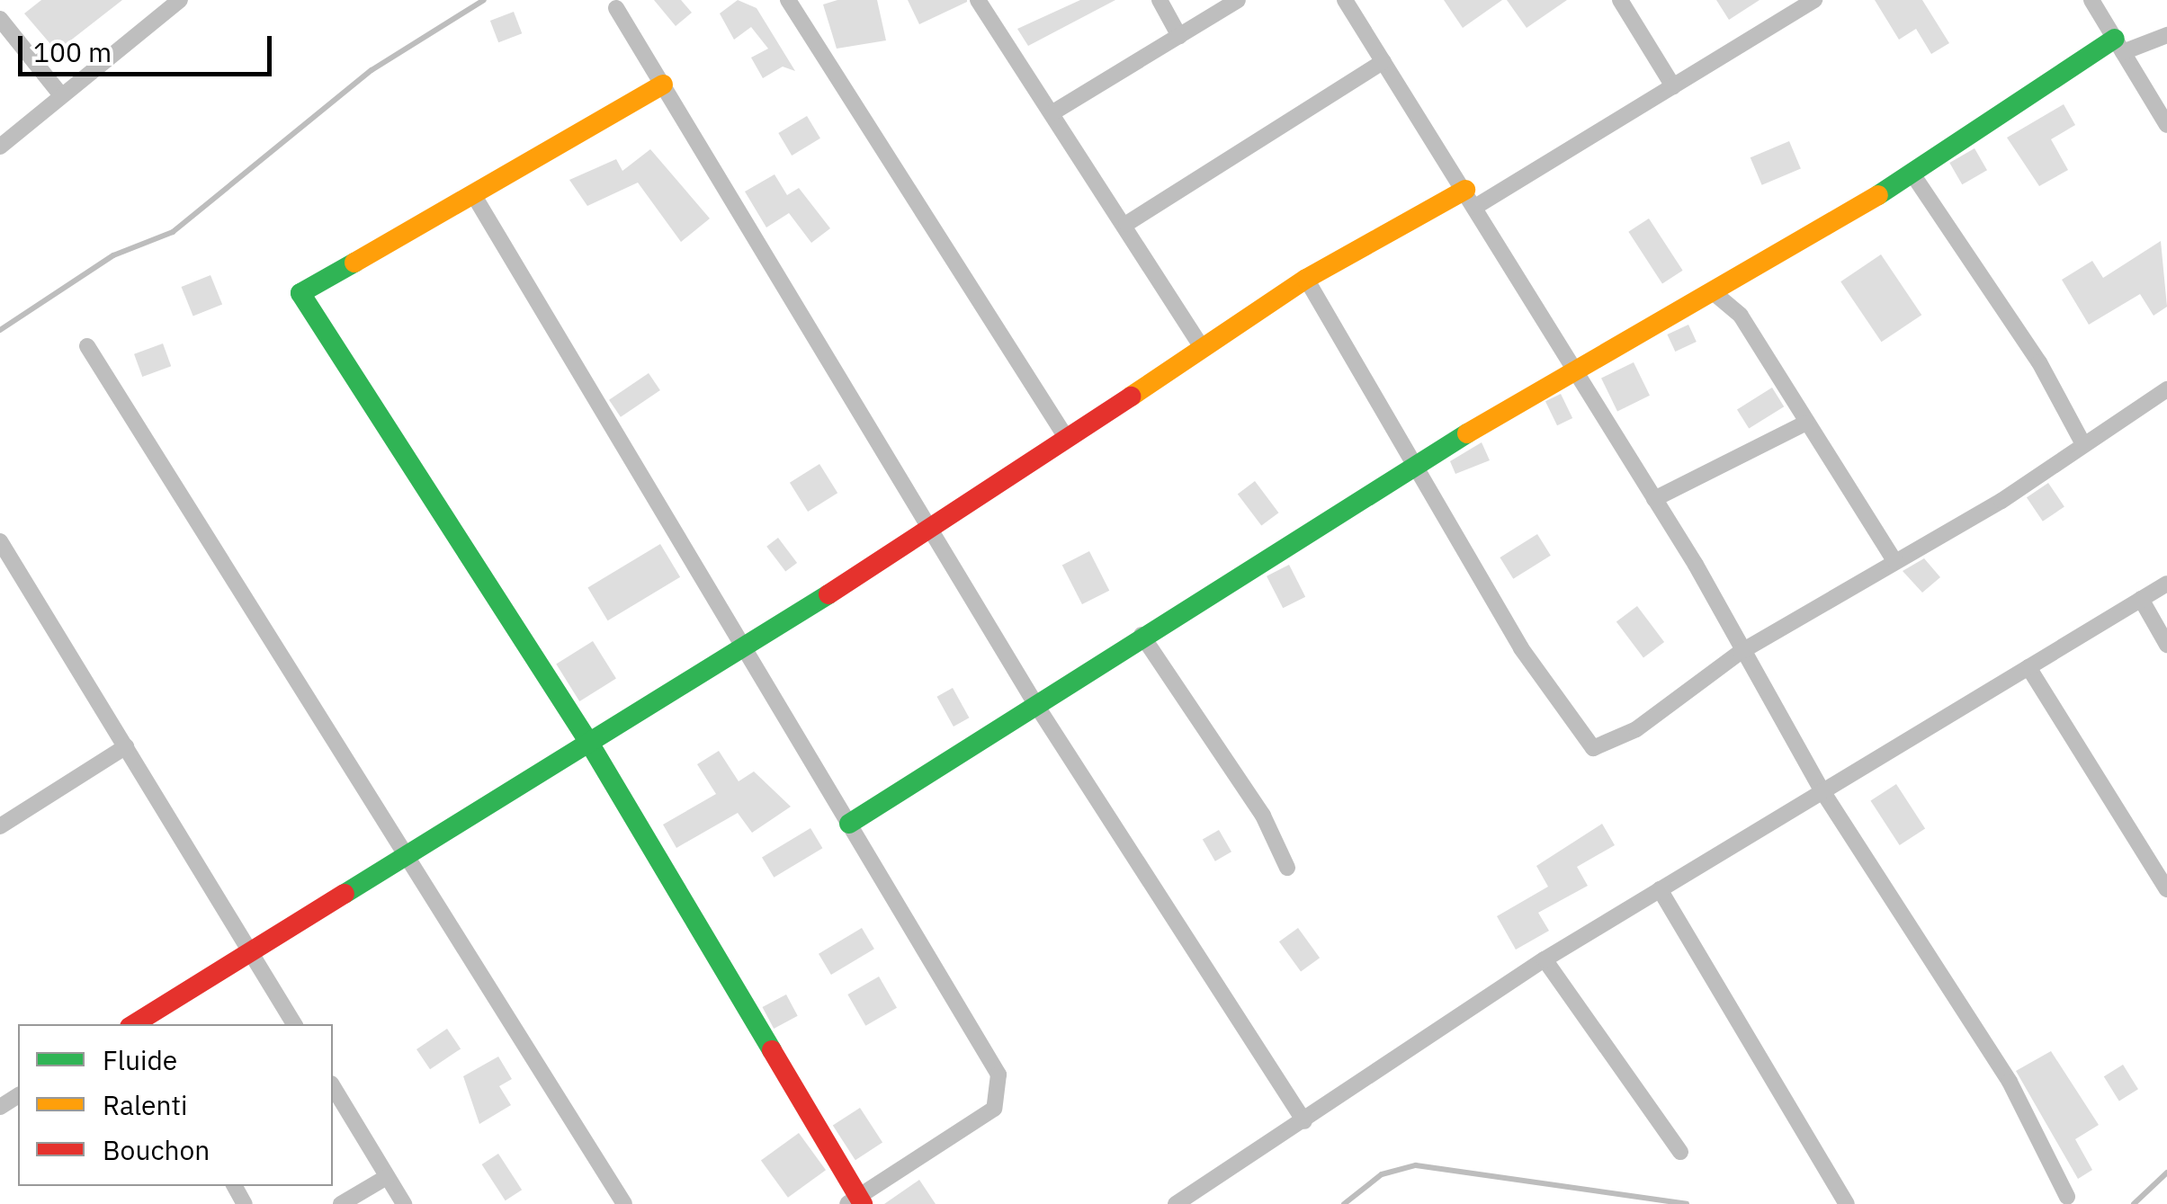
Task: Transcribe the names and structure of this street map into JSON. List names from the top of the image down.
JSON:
{
  "legend": ["Fluide", "Ralenti", "Bouchon"],
  "scale_bar": "100 m"
}
